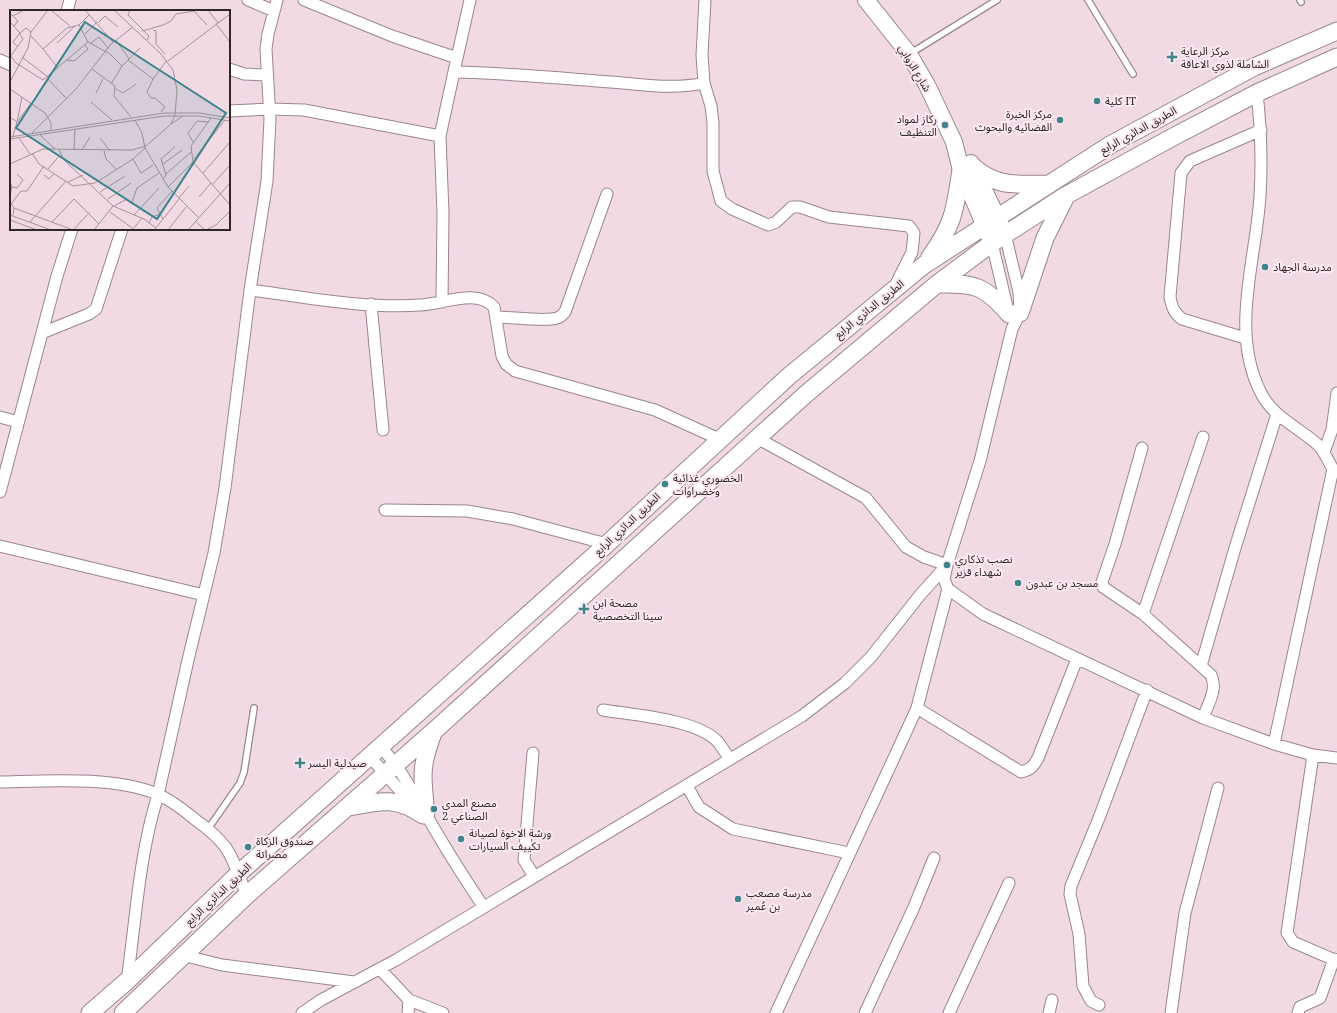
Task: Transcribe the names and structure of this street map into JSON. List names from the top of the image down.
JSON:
{
  "streets": {
    "main road": ["الطريق الدائري الرابع"],
    "street": ["شارع الزوابي"]
  },
  "crossings": [
    ["شارع الزوابي", "الطريق الدائري الرابع"]
  ],
  "places": {
    "health": ["مركز الرعاية الشاملة لذوي الاعاقة", "مصحة ابن سينا التخصصية", "صيدلية اليسر"],
    "other": [
      "كلية IT",
      "مركز الخبرة القضائيه والبحوث",
      "ركاز لمواد التنظيف",
      "مدرسة الجهاد",
      "الخضوري غذائية وخضراوات",
      "نصب تذكاري شهداء قزير",
      "مسجد بن عبدون",
      "مصنع المدى الصناعي 2",
      "ورشة الاخوة لصيانة تكييف السيارات",
      "صندوق الزكاة مصراتة",
      "مدرسة مصعب بن عُمير"
    ]
  }
}
